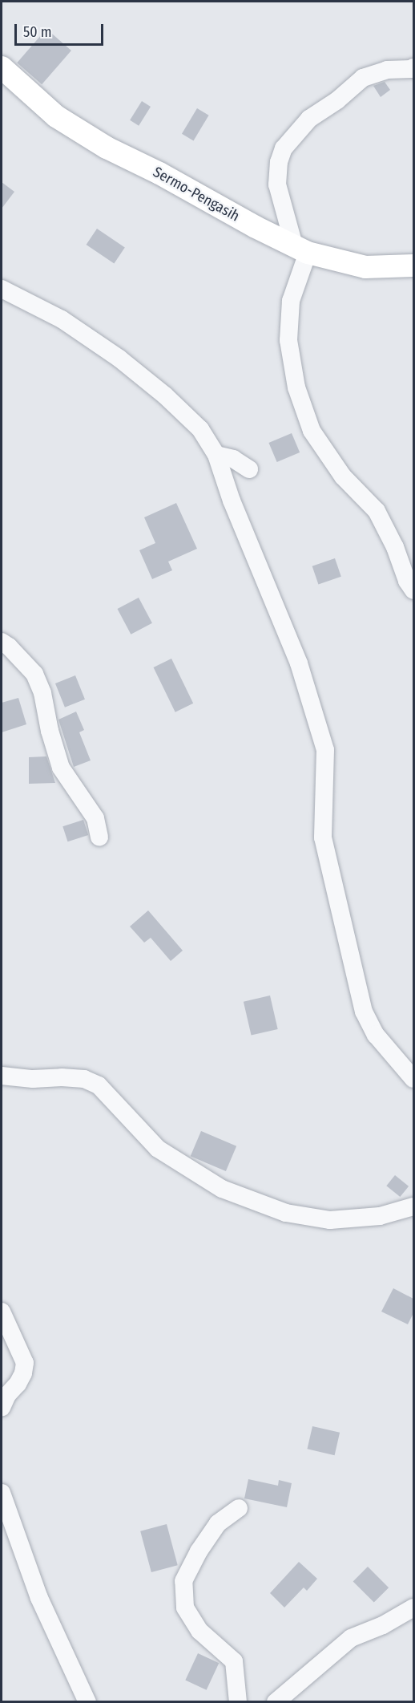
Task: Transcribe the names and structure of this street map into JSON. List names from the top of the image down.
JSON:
{
  "streets": {
    "main road": ["Sermo-Pengasih"]
  },
  "scale_bar": "50 m"
}
